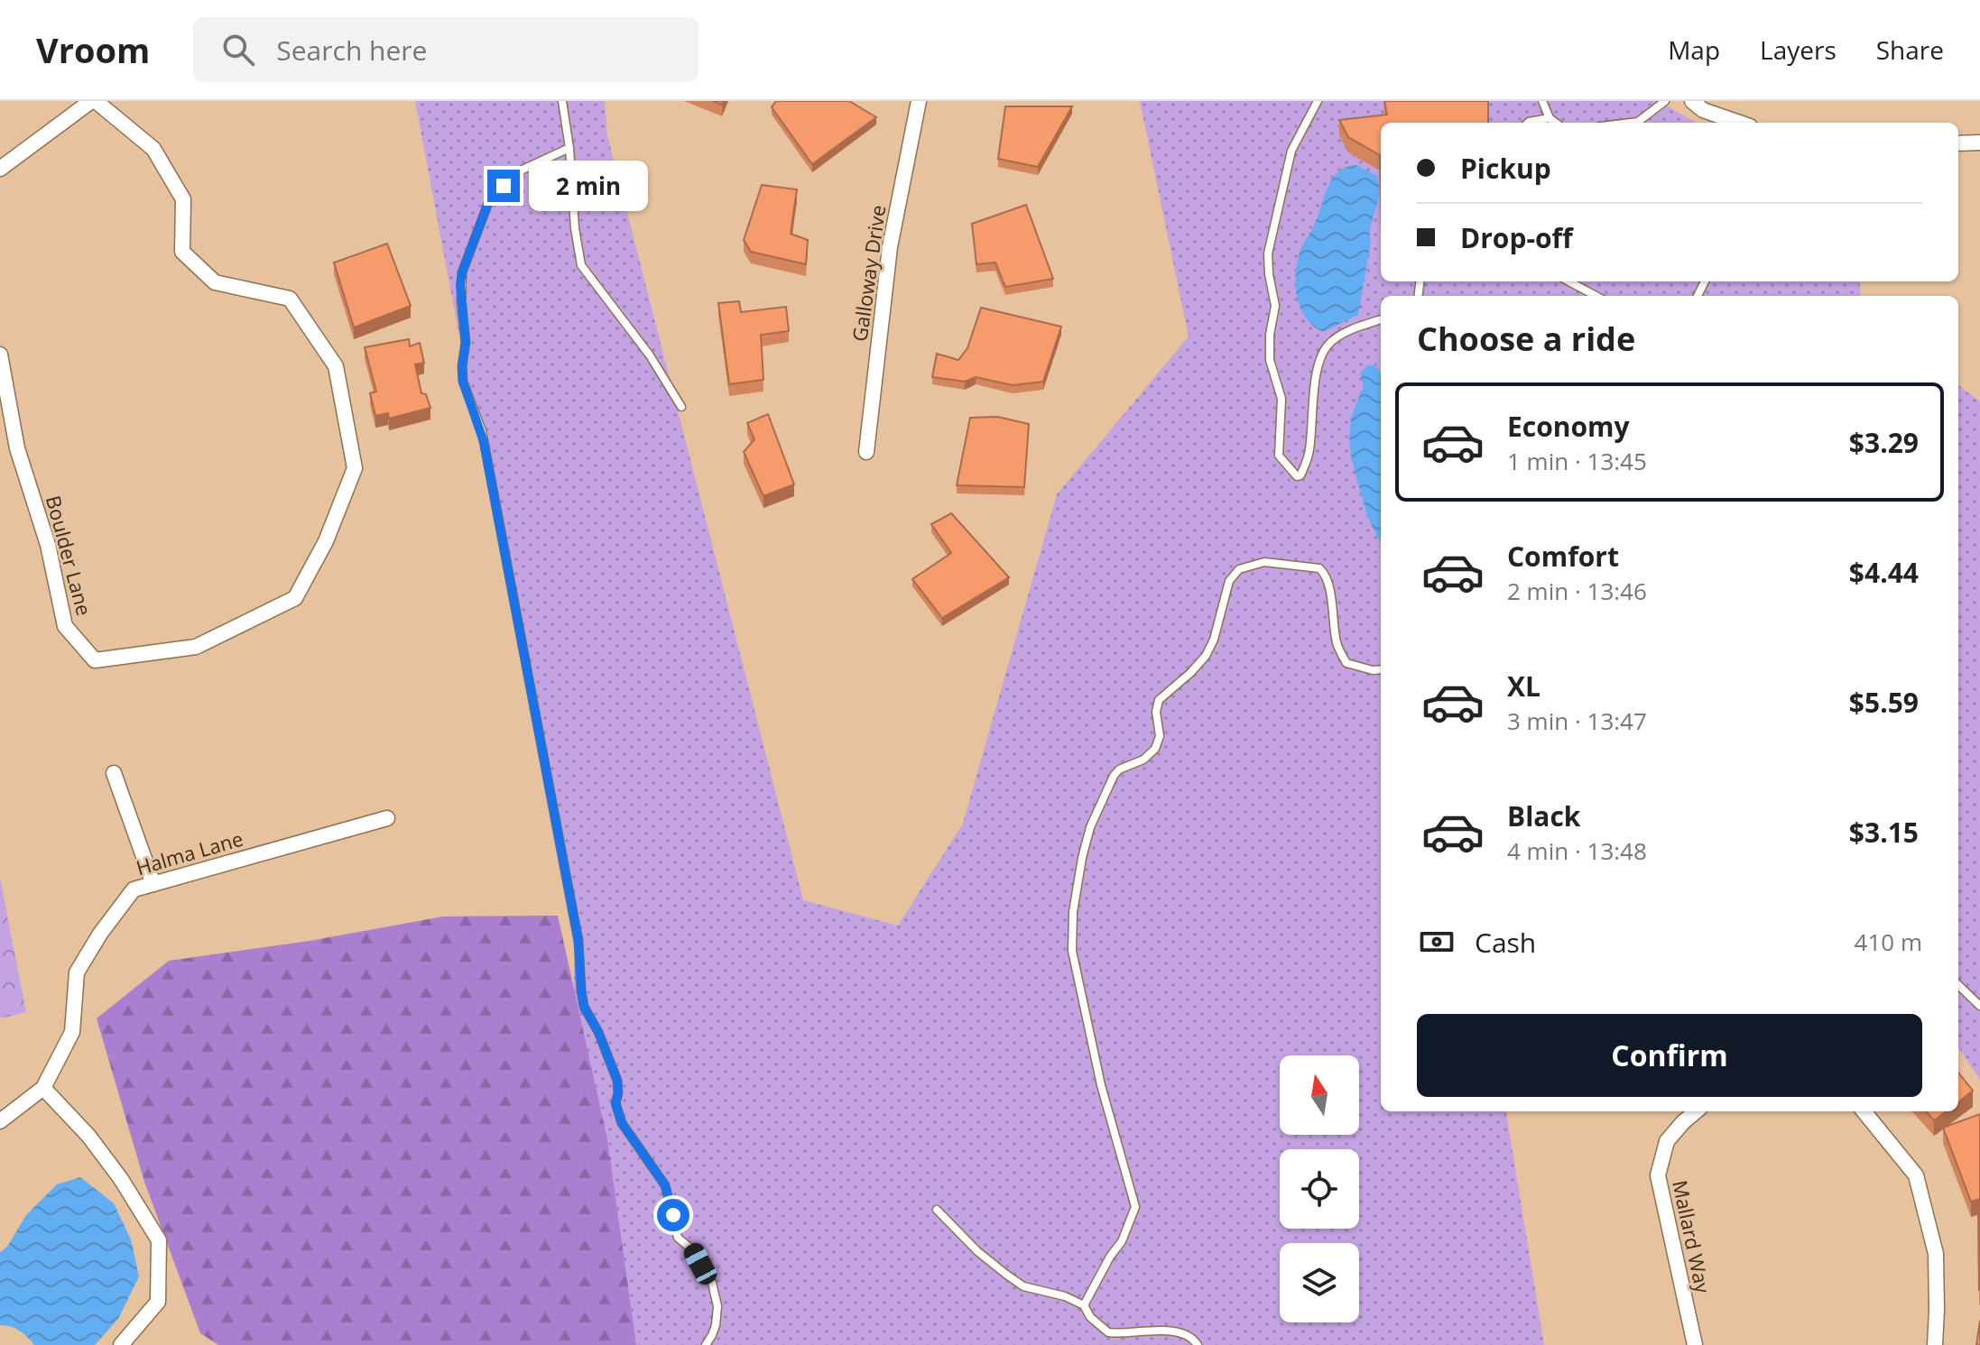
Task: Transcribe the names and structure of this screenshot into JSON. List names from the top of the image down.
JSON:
{
  "streets": {
    "street": [
      "Galloway Drive",
      "Boulder Lane",
      "Halma Lane",
      "Mallard Way"
    ]
  },
  "north": "top",
  "page": {
    "header": "Vroom",
    "search": "Search here",
    "nav": ["Map", "Layers", "Share"],
    "banner": ["Pickup", "Drop-off"],
    "bubble": "2 min",
    "heading": "Choose a ride",
    "list": [
      {
        "name": "Economy",
        "note": "1 min · 13:45",
        "value": "$3.29"
      },
      {
        "name": "Comfort",
        "note": "2 min · 13:46",
        "value": "$4.44"
      },
      {
        "name": "XL",
        "note": "3 min · 13:47",
        "value": "$5.59"
      },
      {
        "name": "Black",
        "note": "4 min · 13:48",
        "value": "$3.15"
      }
    ],
    "pay": ["Cash", "410 m"],
    "buttons": "Confirm"
  }
}
